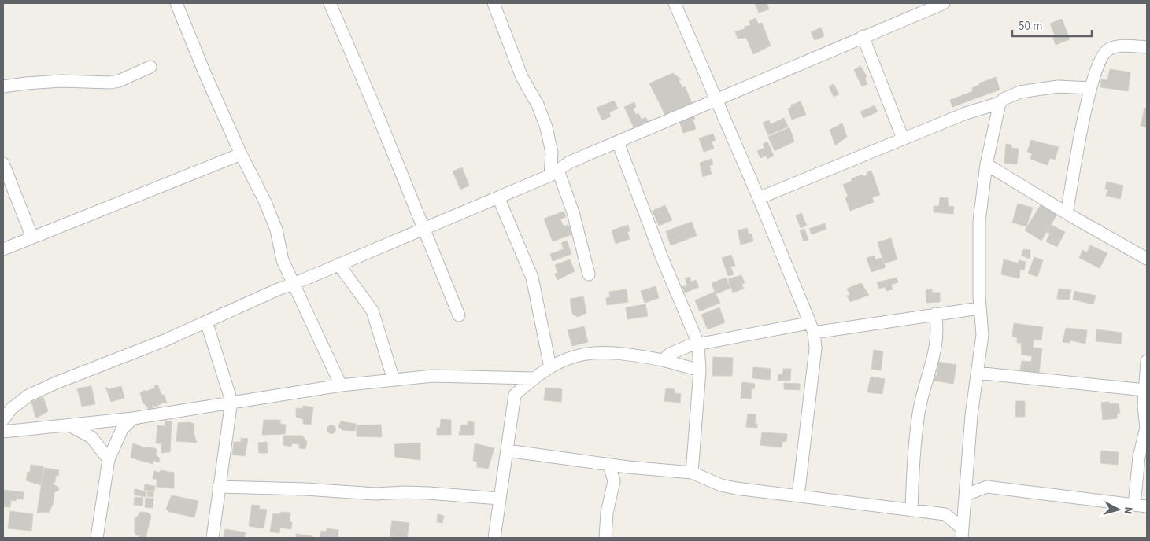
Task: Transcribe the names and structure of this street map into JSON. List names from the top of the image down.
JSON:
{
  "scale_bar": "50 m",
  "north": "right"
}
